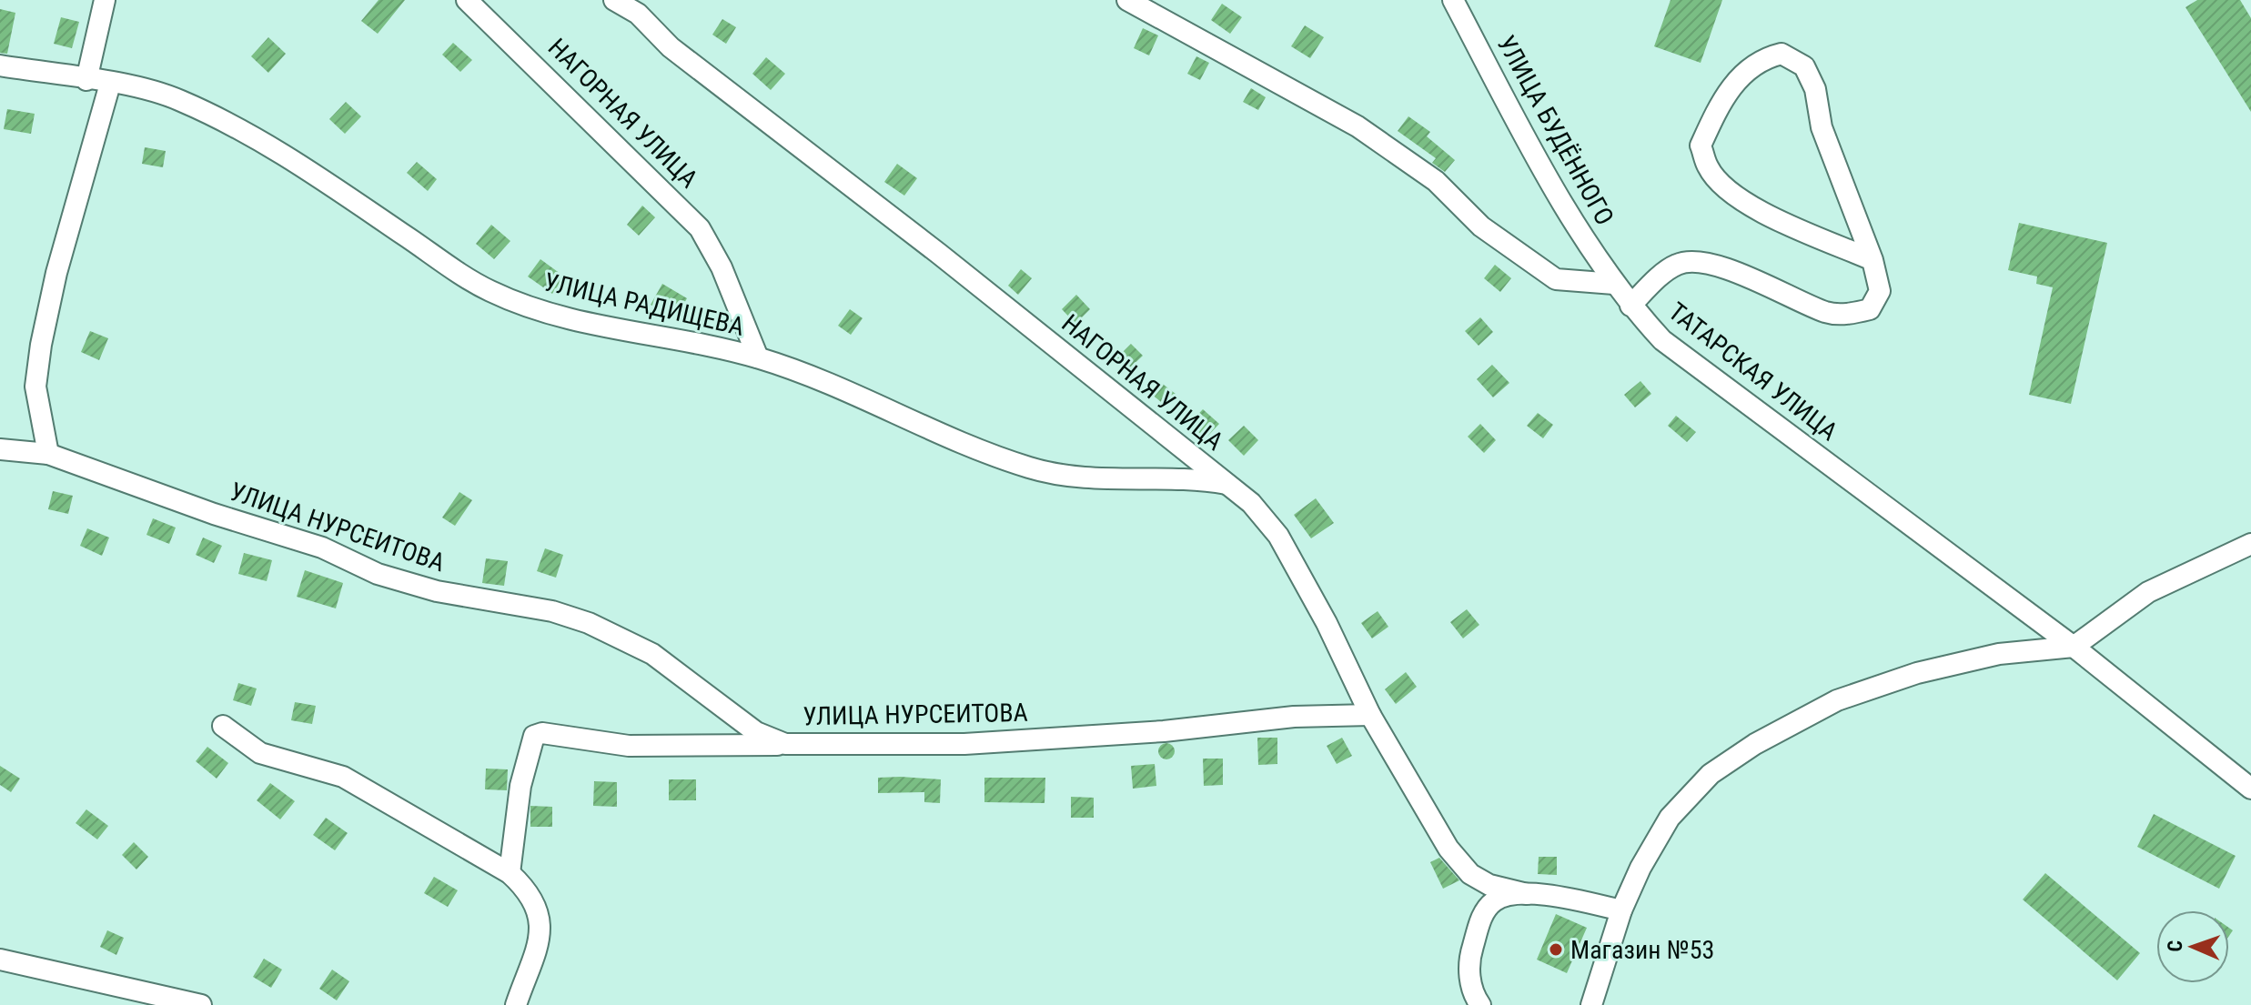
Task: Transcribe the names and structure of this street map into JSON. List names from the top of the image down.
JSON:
{
  "streets": {
    "street": [
      "НАГОРНАЯ УЛИЦА",
      "УЛИЦА БУДЁННОГО",
      "УЛИЦА РАДИЩЕВА",
      "ТАТАРСКАЯ УЛИЦА",
      "УЛИЦА НУРСЕИТОВА"
    ]
  },
  "crossings": [
    ["НАГОРНАЯ УЛИЦА", "УЛИЦА РАДИЩЕВА"],
    ["НАГОРНАЯ УЛИЦА", "УЛИЦА НУРСЕИТОВА"],
    ["УЛИЦА БУДЁННОГО", "ТАТАРСКАЯ УЛИЦА"]
  ],
  "places": ["Магазин №53"],
  "north": "left"
}
